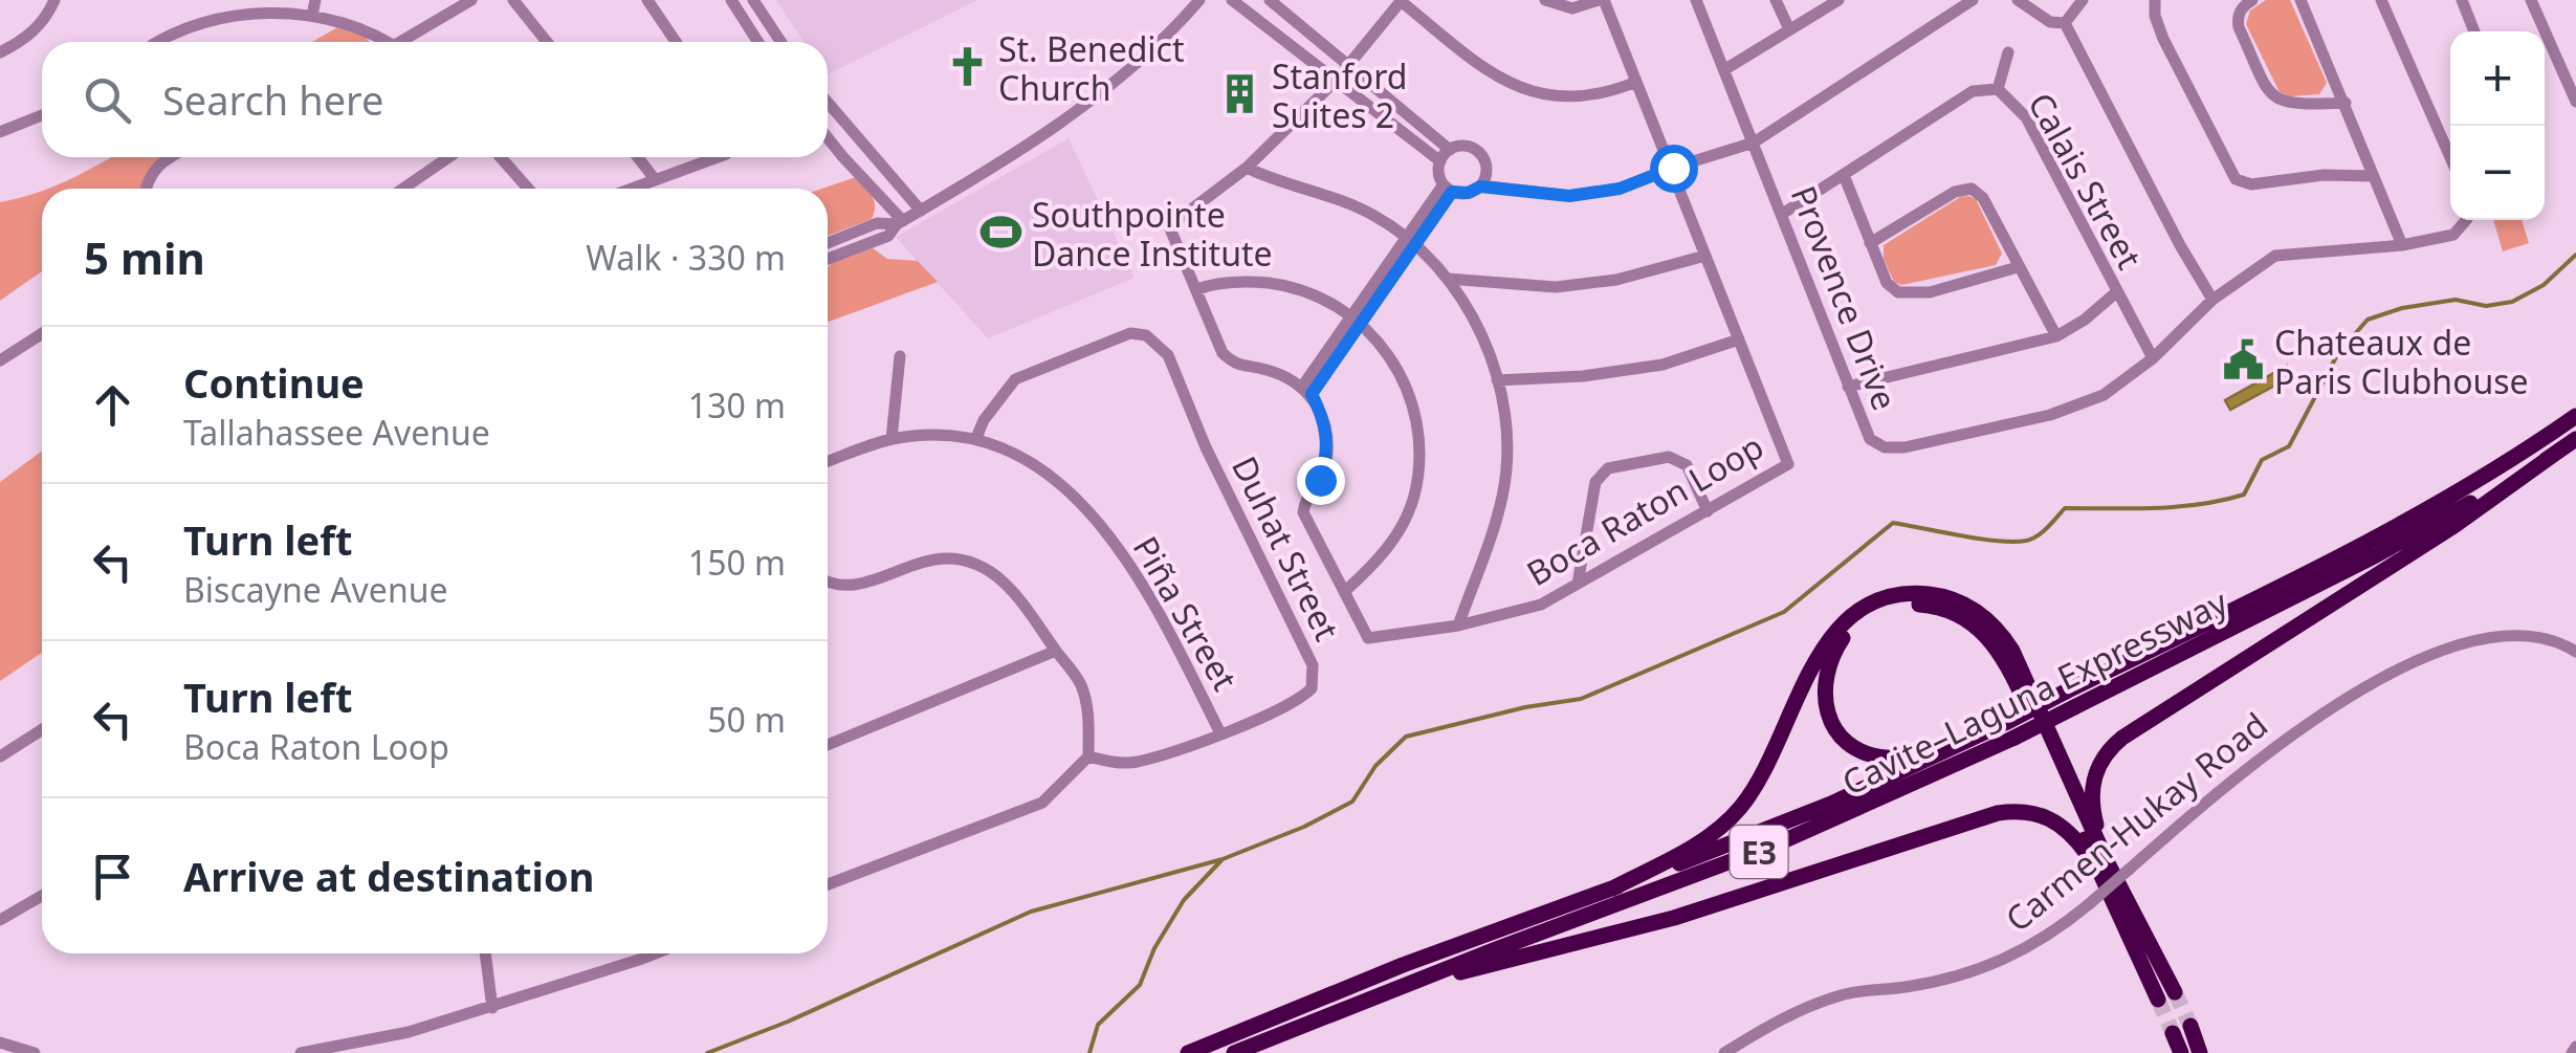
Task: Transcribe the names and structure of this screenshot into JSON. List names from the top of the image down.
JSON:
{
  "streets": {
    "highway": ["Cavite–Laguna Expressway", "E3"],
    "street": [
      "Calais Street",
      "Provence Drive",
      "Boca Raton Loop",
      "Duhat Street",
      "Piña Street",
      "Carmen-Hukay Road"
    ]
  },
  "crossings": [
    ["Calais Street", "Provence Drive"],
    ["Duhat Street", "Piña Street"],
    ["Cavite–Laguna Expressway", "E3"]
  ],
  "places": {
    "church": ["St. Benedict Church"],
    "building": ["Stanford Suites 2"],
    "sports": ["Southpointe Dance Institute"],
    "public building": ["Chateaux de Paris Clubhouse"]
  },
  "page": {
    "map_buttons": ["+", "−"],
    "search": "Search here",
    "heading": ["5 min", "Walk · 330 m"],
    "list": [
      ["Continue", "Tallahassee Avenue", "130 m"],
      ["Turn left", "Biscayne Avenue", "150 m"],
      ["Turn left", "Boca Raton Loop", "50 m"],
      "Arrive at destination"
    ]
  }
}
